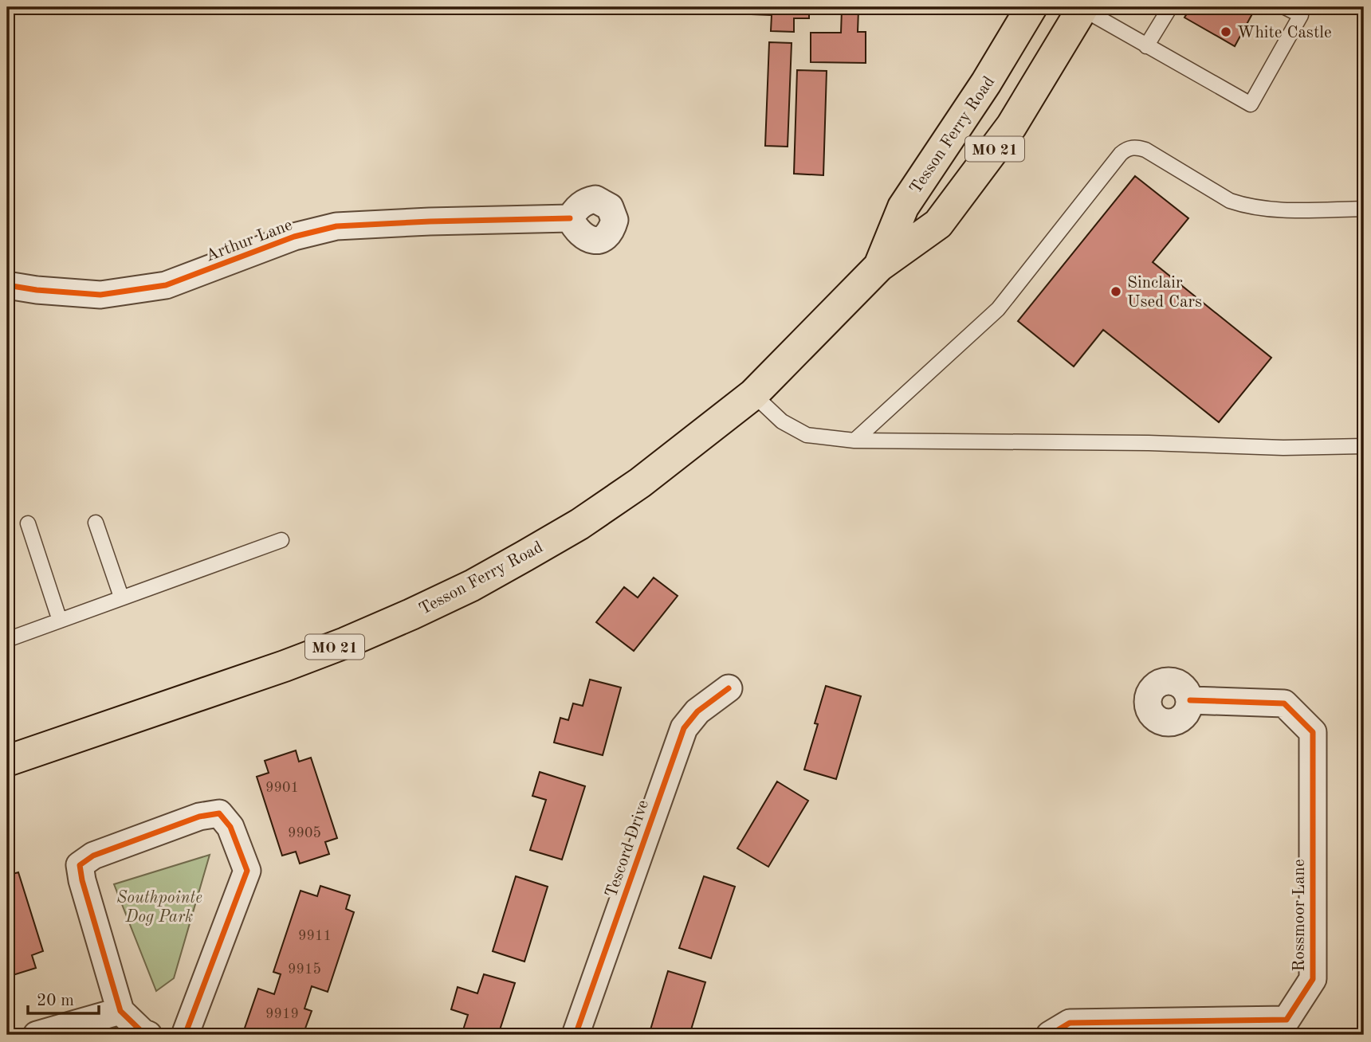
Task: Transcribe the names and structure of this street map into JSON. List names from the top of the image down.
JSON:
{
  "streets": {
    "main road": ["Tesson Ferry Road", "MO 21"],
    "street": ["Arthur Lane", "Tescord Drive", "Rossmoor Lane"]
  },
  "parks": ["Southpointe Dog Park"],
  "places": ["White Castle", "Sinclair Used Cars"],
  "house_numbers": [
    "9901",
    "9905",
    "9911",
    "9915",
    "9919"
  ],
  "scale_bar": "20 m"
}
